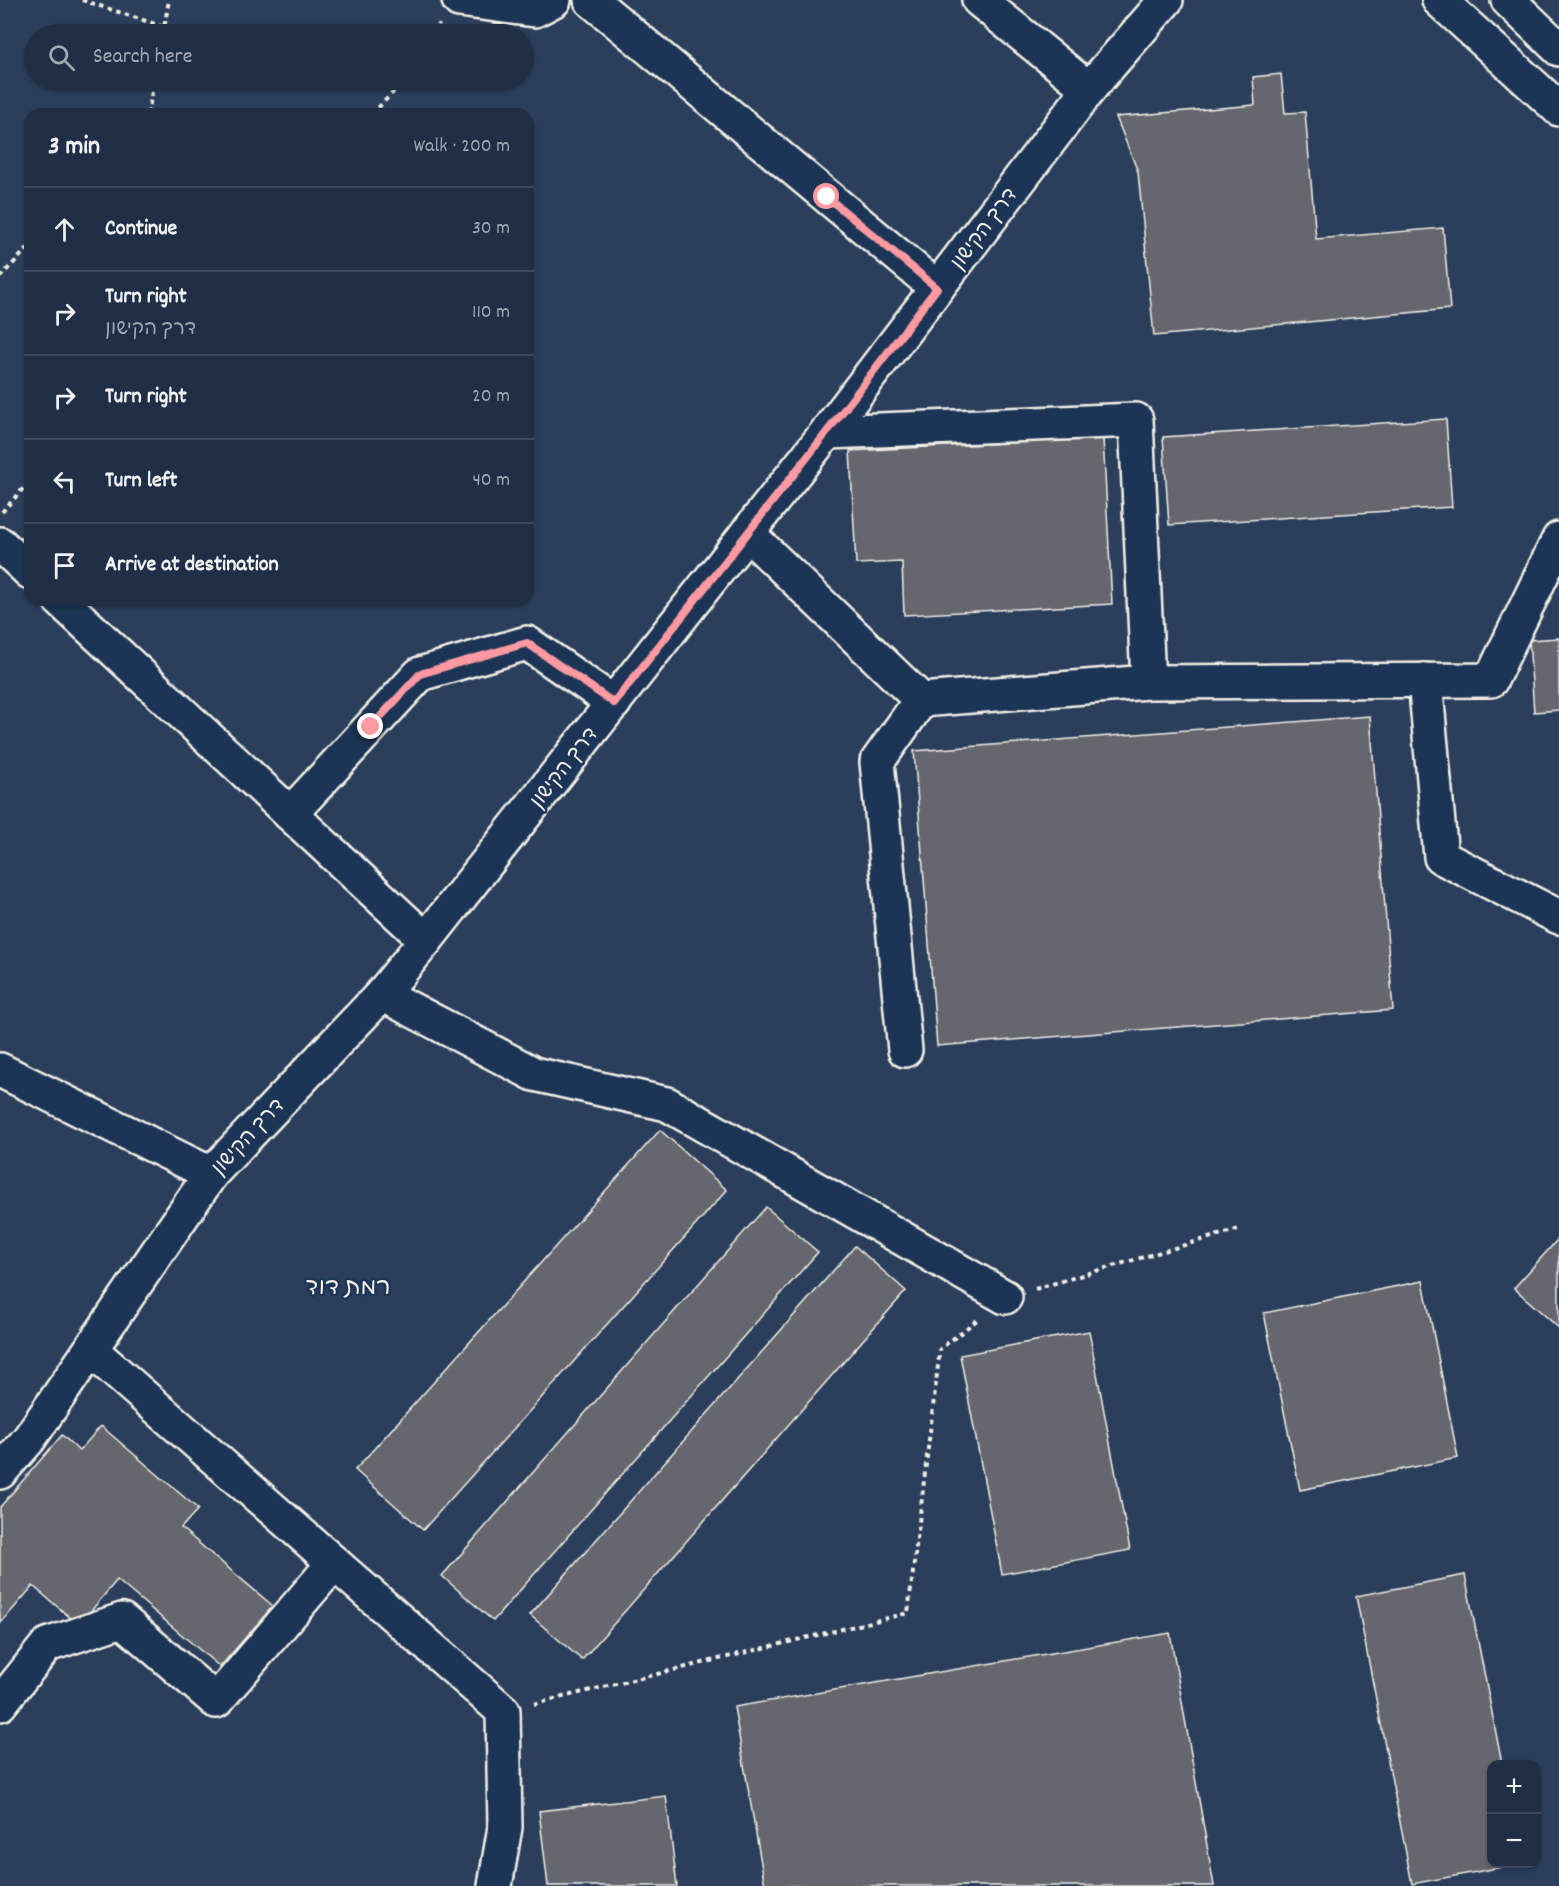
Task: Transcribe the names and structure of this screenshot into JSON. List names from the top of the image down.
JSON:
{
  "streets": {
    "main road": ["דרך הקישון"]
  },
  "districts": ["רמת דוד"],
  "page": {
    "search": "Search here",
    "heading": ["3 min", "Walk · 200 m"],
    "list": [
      ["Continue", "30 m"],
      ["Turn right", "דרך הקישון", "110 m"],
      ["Turn right", "20 m"],
      ["Turn left", "40 m"],
      "Arrive at destination"
    ],
    "map_buttons": ["+", "−"]
  }
}
